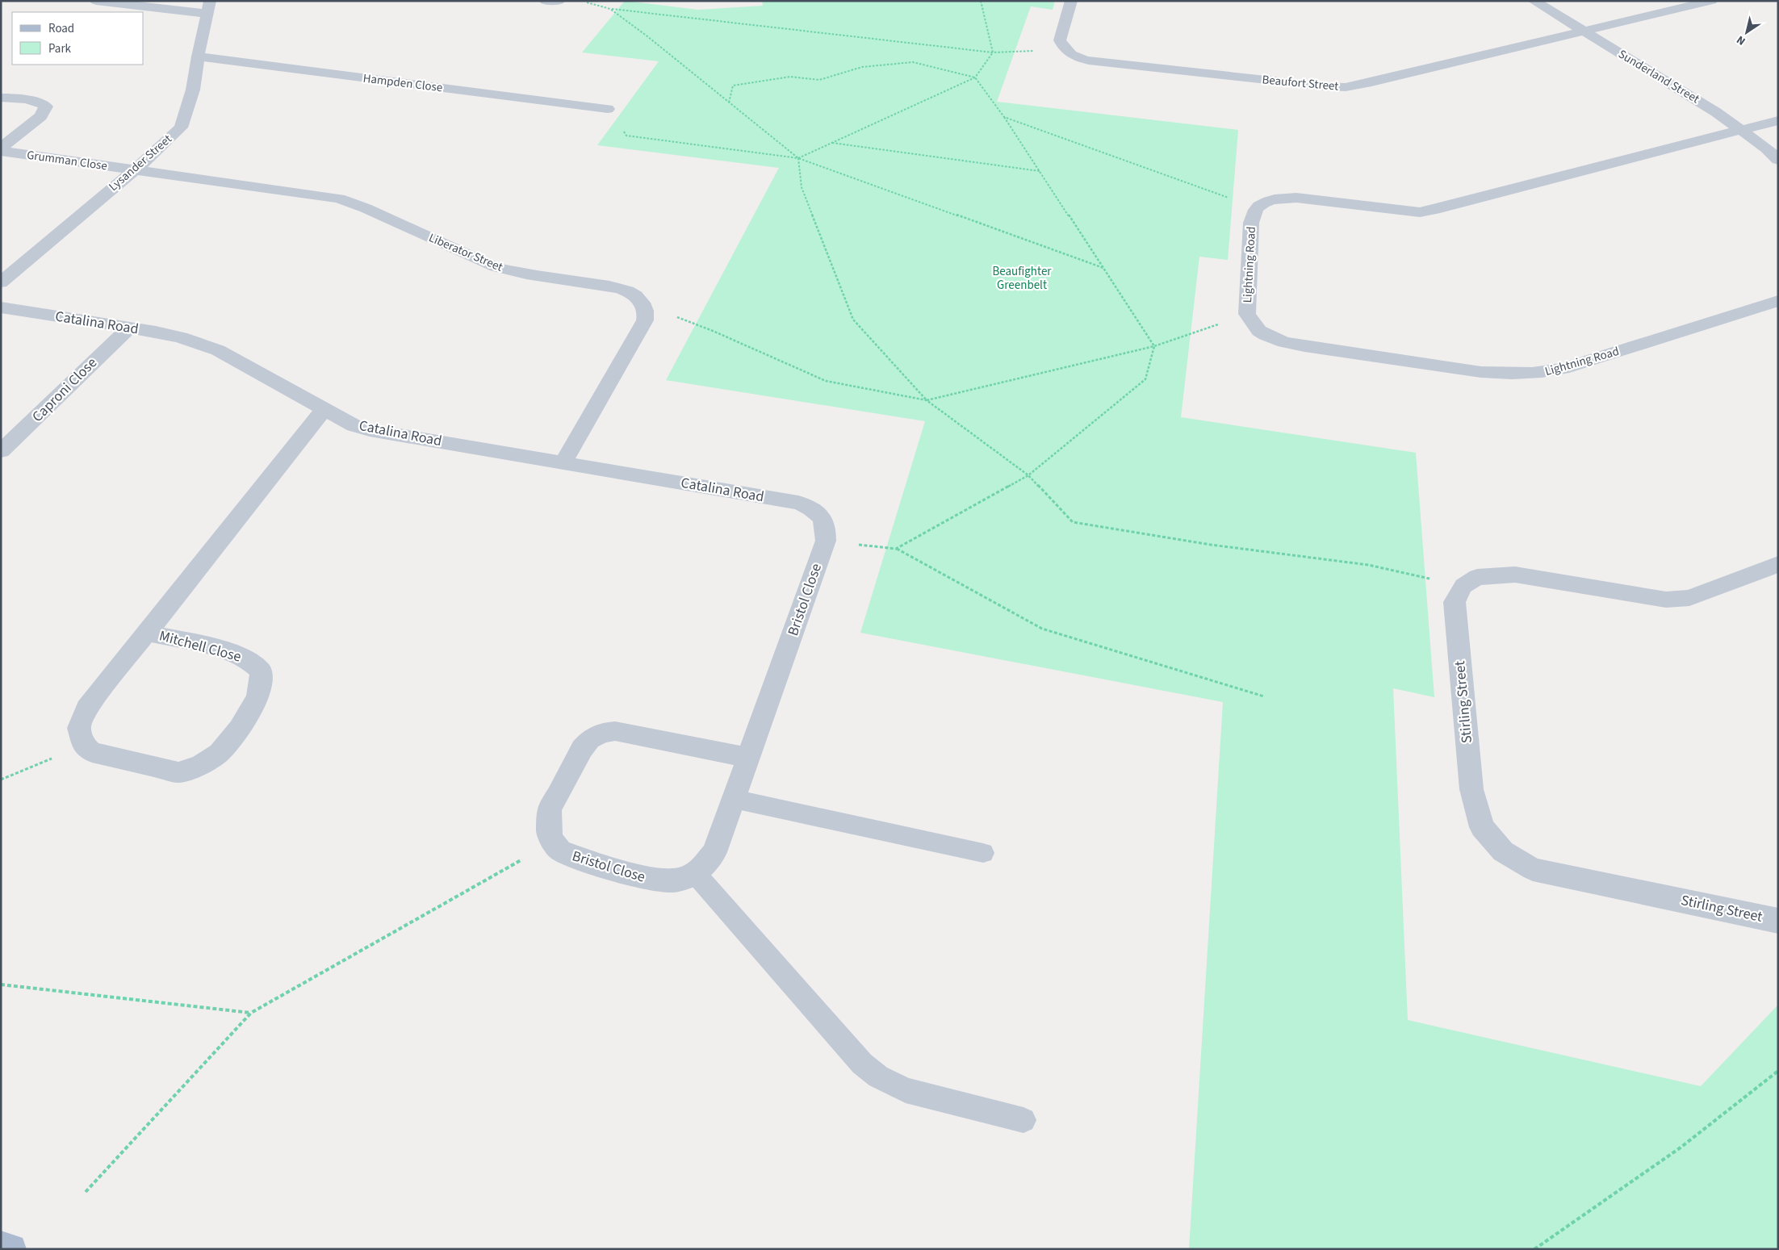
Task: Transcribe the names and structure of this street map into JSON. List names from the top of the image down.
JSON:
{
  "streets": {
    "street": [
      "Sunderland Street",
      "Hampden Close",
      "Beaufort Street",
      "Grumman Close",
      "Lysander Street",
      "Liberator Street",
      "Lightning Road",
      "Catalina Road",
      "Caproni Close",
      "Bristol Close",
      "Mitchell Close",
      "Stirling Street"
    ]
  },
  "crossings": [
    ["Sunderland Street", "Beaufort Street"],
    ["Sunderland Street", "Lightning Road"],
    ["Hampden Close", "Lysander Street"],
    ["Grumman Close", "Lysander Street"],
    ["Grumman Close", "Liberator Street"],
    ["Lysander Street", "Liberator Street"],
    ["Catalina Road", "Caproni Close"],
    ["Catalina Road", "Bristol Close"],
    ["Catalina Road", "Mitchell Close"]
  ],
  "parks": ["Beaufighter Greenbelt"],
  "legend": ["Road", "Park"],
  "north": "bottom left"
}
